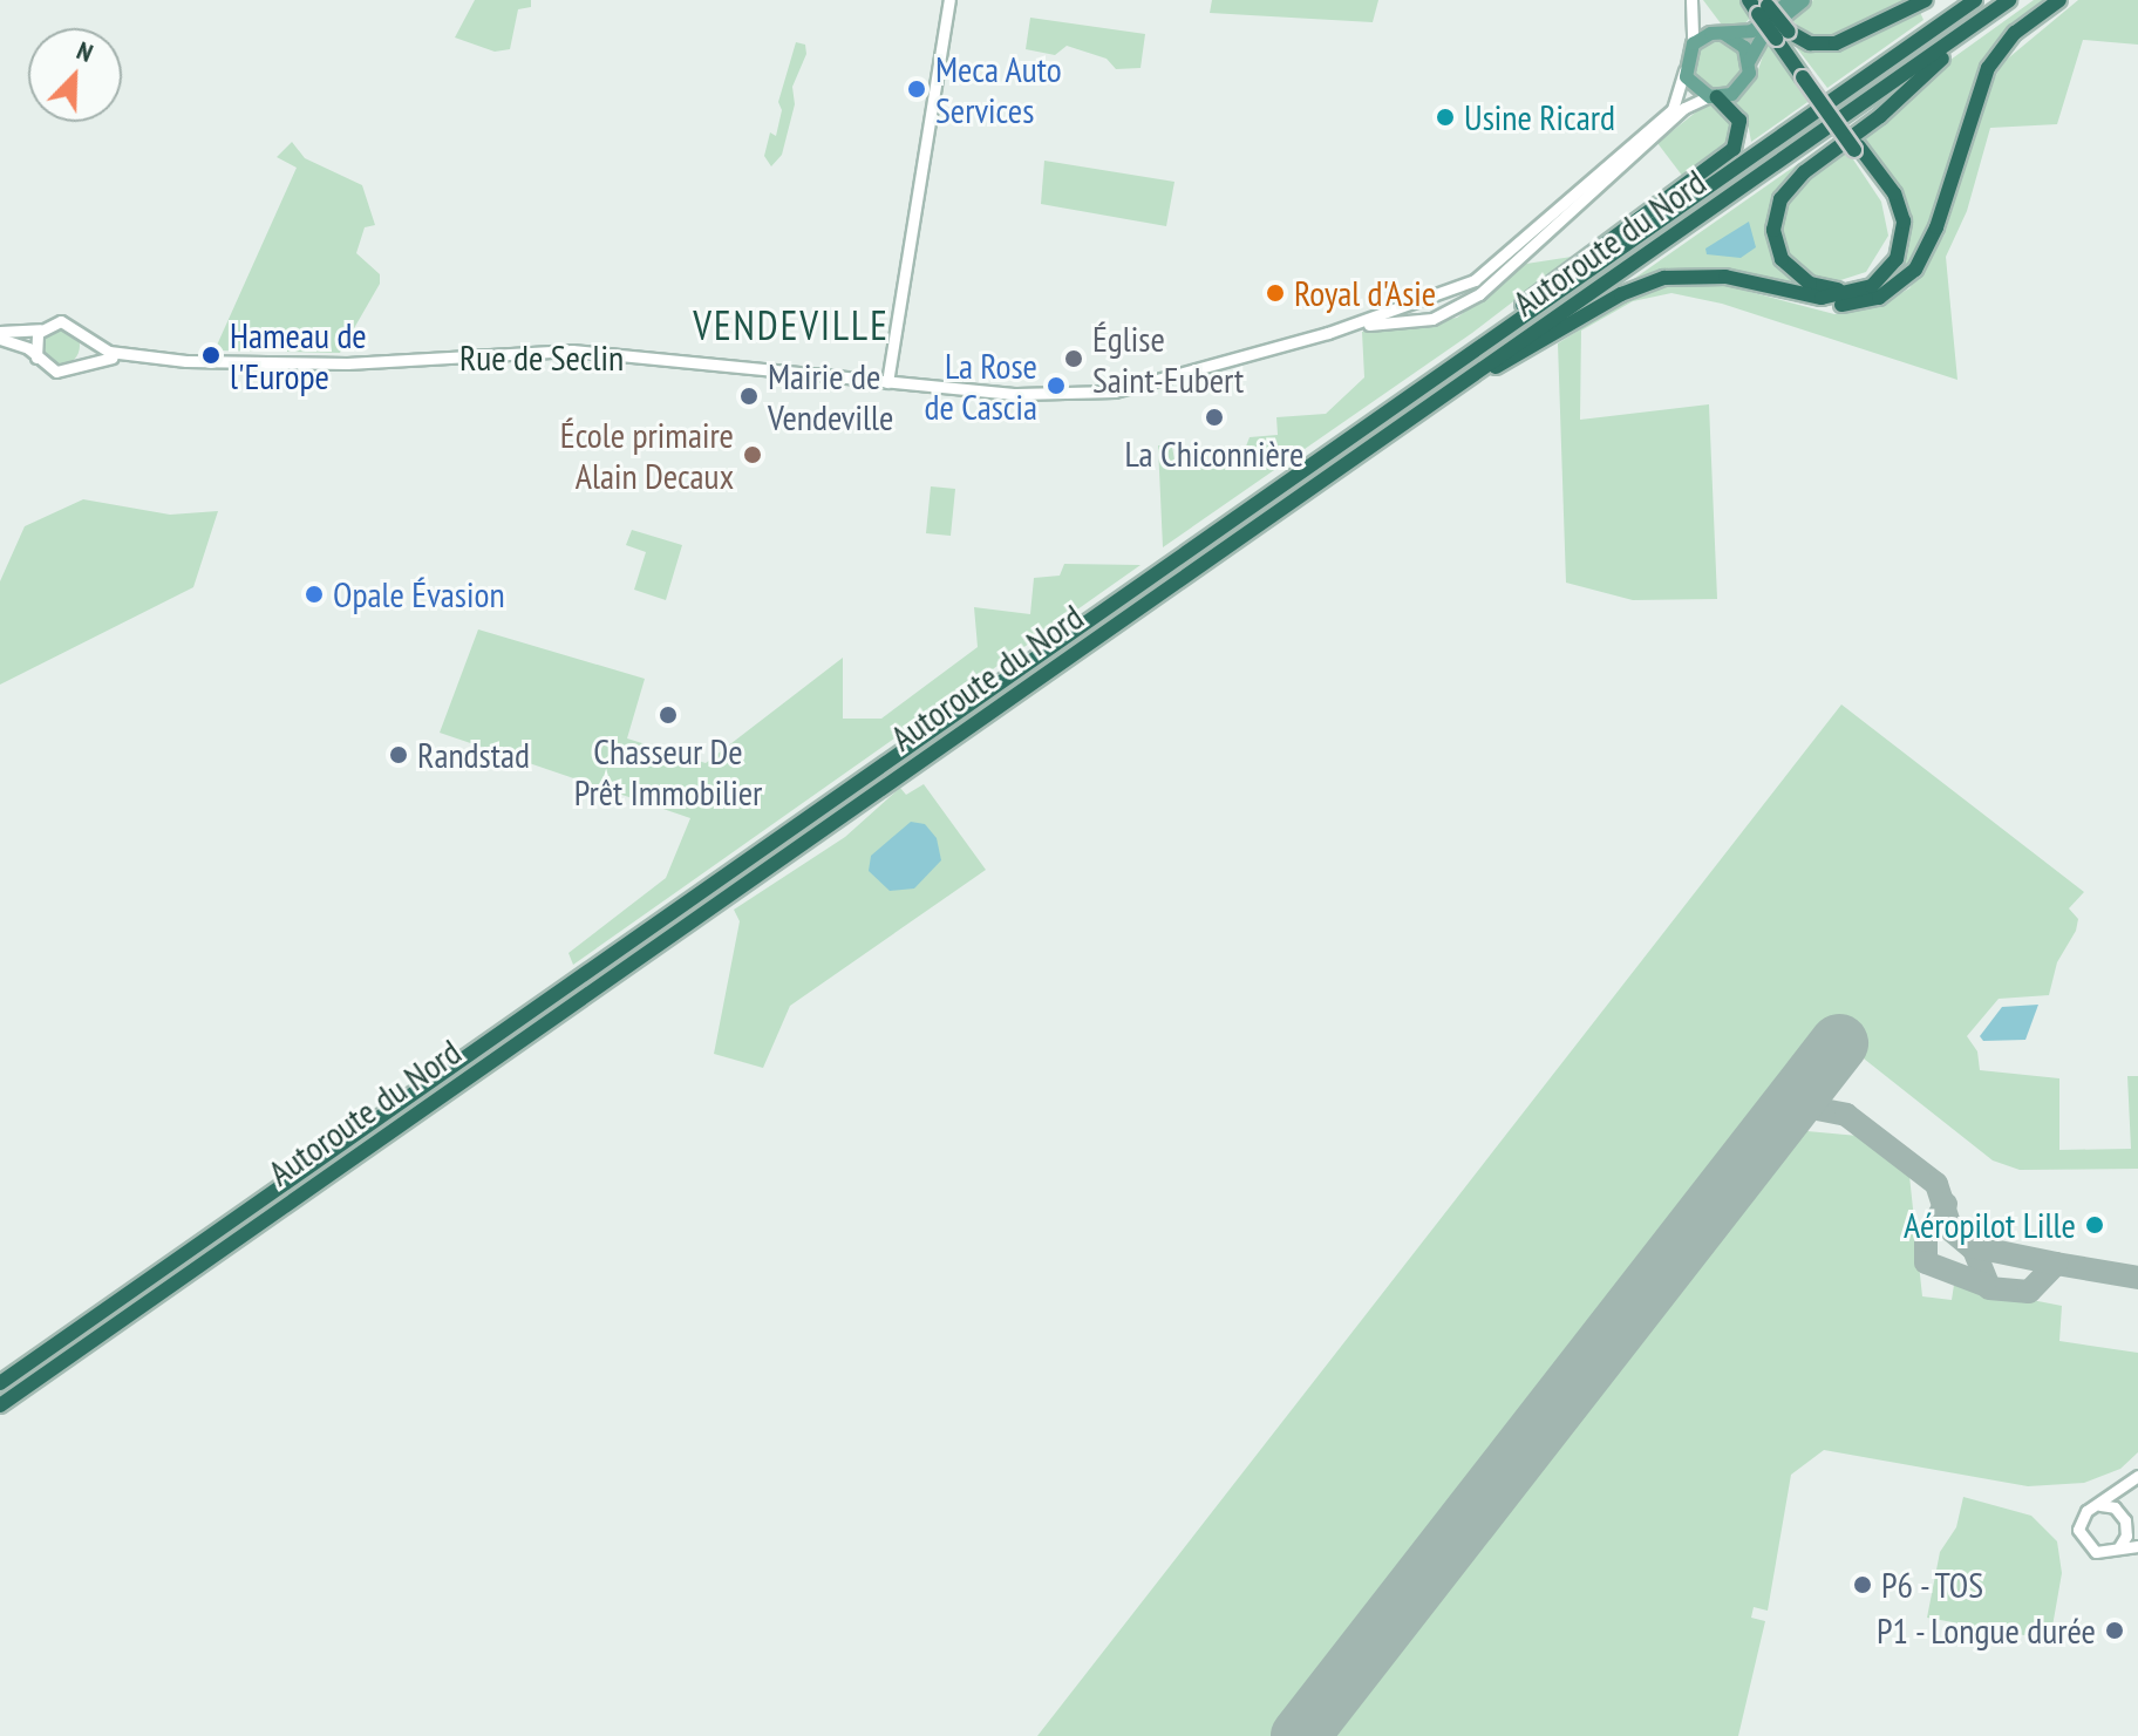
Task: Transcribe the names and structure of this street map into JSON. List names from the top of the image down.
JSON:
{
  "streets": {
    "highway": ["Autoroute du Nord"],
    "main road": ["Rue de Seclin"]
  },
  "districts": ["VENDEVILLE"],
  "places": [
    "Meca Auto Services",
    "Usine Ricard",
    "Royal d'Asie",
    "Hameau de l'Europe",
    "Église Saint-Eubert",
    "La Rose de Cascia",
    "Mairie de Vendeville",
    "La Chiconnière",
    "École primaire Alain Decaux",
    "Opale Évasion",
    "Chasseur De Prêt Immobilier",
    "Randstad",
    "Aéropilot Lille",
    "P6 - TOS",
    "P1 - Longue durée"
  ],
  "north": "top right"
}
